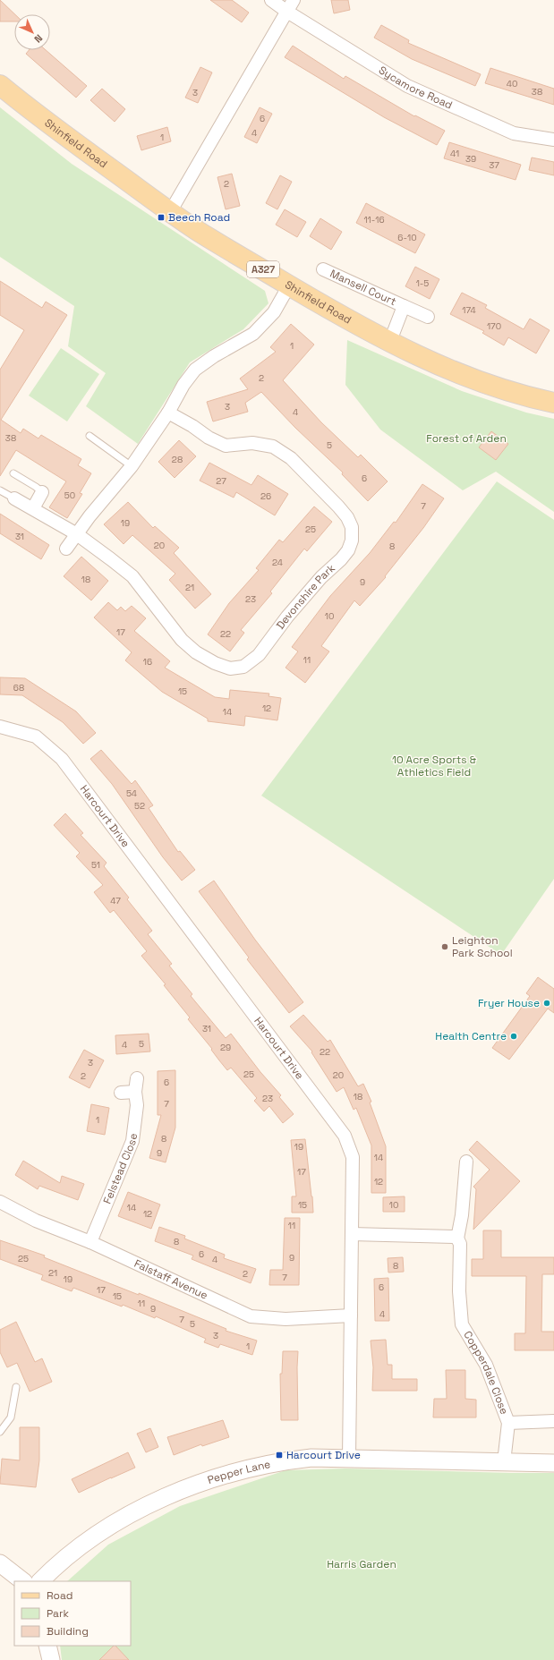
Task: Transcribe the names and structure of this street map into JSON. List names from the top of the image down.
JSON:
{
  "streets": {
    "main road": ["Shinfield Road", "A327"],
    "street": [
      "Sycamore Road",
      "Mansell Court",
      "Devonshire Park",
      "Harcourt Drive",
      "Felstead Close",
      "Falstaff Avenue",
      "Copperdale Close",
      "Pepper Lane"
    ]
  },
  "crossings": [
    ["Shinfield Road", "Mansell Court"],
    ["Harcourt Drive", "Falstaff Avenue"],
    ["Harcourt Drive", "Pepper Lane"],
    ["Felstead Close", "Falstaff Avenue"],
    ["Copperdale Close", "Pepper Lane"]
  ],
  "parks": ["Forest of Arden", "10 Acre Sports & Athletics Field", "Harris Garden"],
  "places": {
    "transit": ["Beech Road", "Harcourt Drive"],
    "other": ["Leighton Park School", "Fryer House", "Health Centre"]
  },
  "house_numbers": [
    "40",
    "38",
    "3",
    "6",
    "4",
    "1",
    "41",
    "39",
    "37",
    "2",
    "11-16",
    "6-10",
    "1-5",
    "174",
    "170",
    "1",
    "2",
    "3",
    "4",
    "38",
    "5",
    "28",
    "6",
    "27",
    "50",
    "26",
    "7",
    "19",
    "25",
    "31",
    "20",
    "8",
    "24",
    "18",
    "9",
    "21",
    "23",
    "10",
    "17",
    "22",
    "11",
    "16",
    "68",
    "15",
    "12",
    "14",
    "54",
    "52",
    "51",
    "47",
    "31",
    "5",
    "4",
    "29",
    "22",
    "3",
    "25",
    "20",
    "2",
    "6",
    "18",
    "23",
    "7",
    "1",
    "8",
    "19",
    "9",
    "14",
    "17",
    "12",
    "15",
    "10",
    "14",
    "12",
    "11",
    "8",
    "6",
    "9",
    "25",
    "4",
    "8",
    "21",
    "2",
    "7",
    "19",
    "6",
    "17",
    "15",
    "11",
    "9",
    "4",
    "7",
    "5",
    "3",
    "1"
  ],
  "legend": ["Road", "Park", "Building"],
  "north": "bottom right"
}
